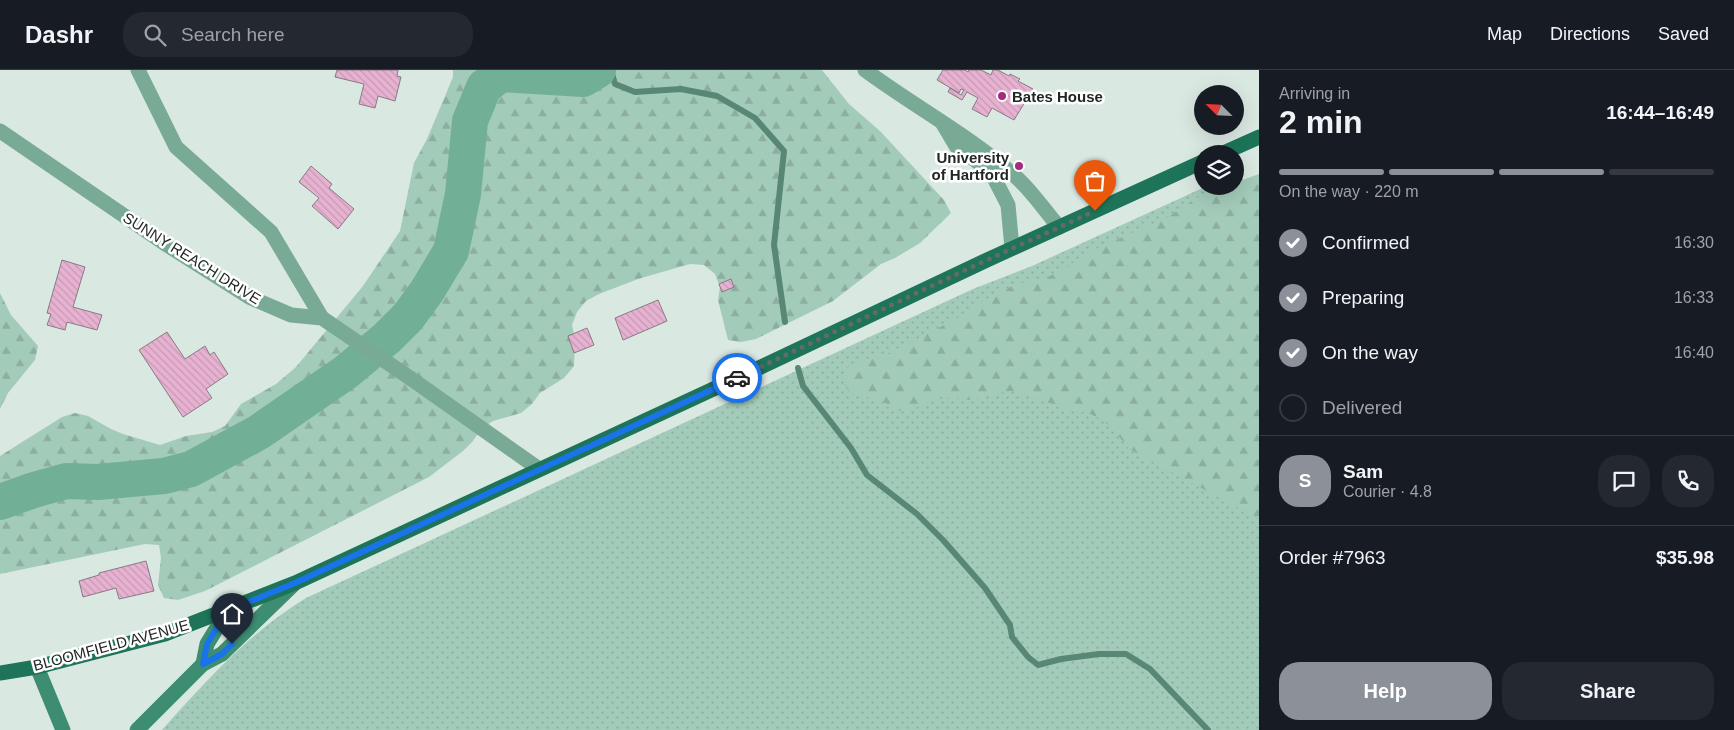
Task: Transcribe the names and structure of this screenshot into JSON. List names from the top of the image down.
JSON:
{
  "streets": {
    "main road": ["BLOOMFIELD AVENUE"],
    "street": ["SUNNY REACH DRIVE"]
  },
  "crossings": [
    ["SUNNY REACH DRIVE", "BLOOMFIELD AVENUE"]
  ],
  "places": ["Bates House", "University of Hartford"],
  "north": "top left",
  "page": {
    "header": "Dashr",
    "search": "Search here",
    "nav": ["Map", "Directions", "Saved"],
    "heading": ["2 min", "Arriving in", "16:44–16:49"],
    "panel": [
      "Sam",
      "Courier · 4.8",
      "Order #7963",
      "$35.98"
    ],
    "bar": "On the way · 220 m",
    "list": [
      ["Confirmed", "16:30"],
      ["Preparing", "16:33"],
      ["On the way", "16:40"],
      "Delivered"
    ],
    "round": "S",
    "buttons": ["Help", "Share"]
  }
}
